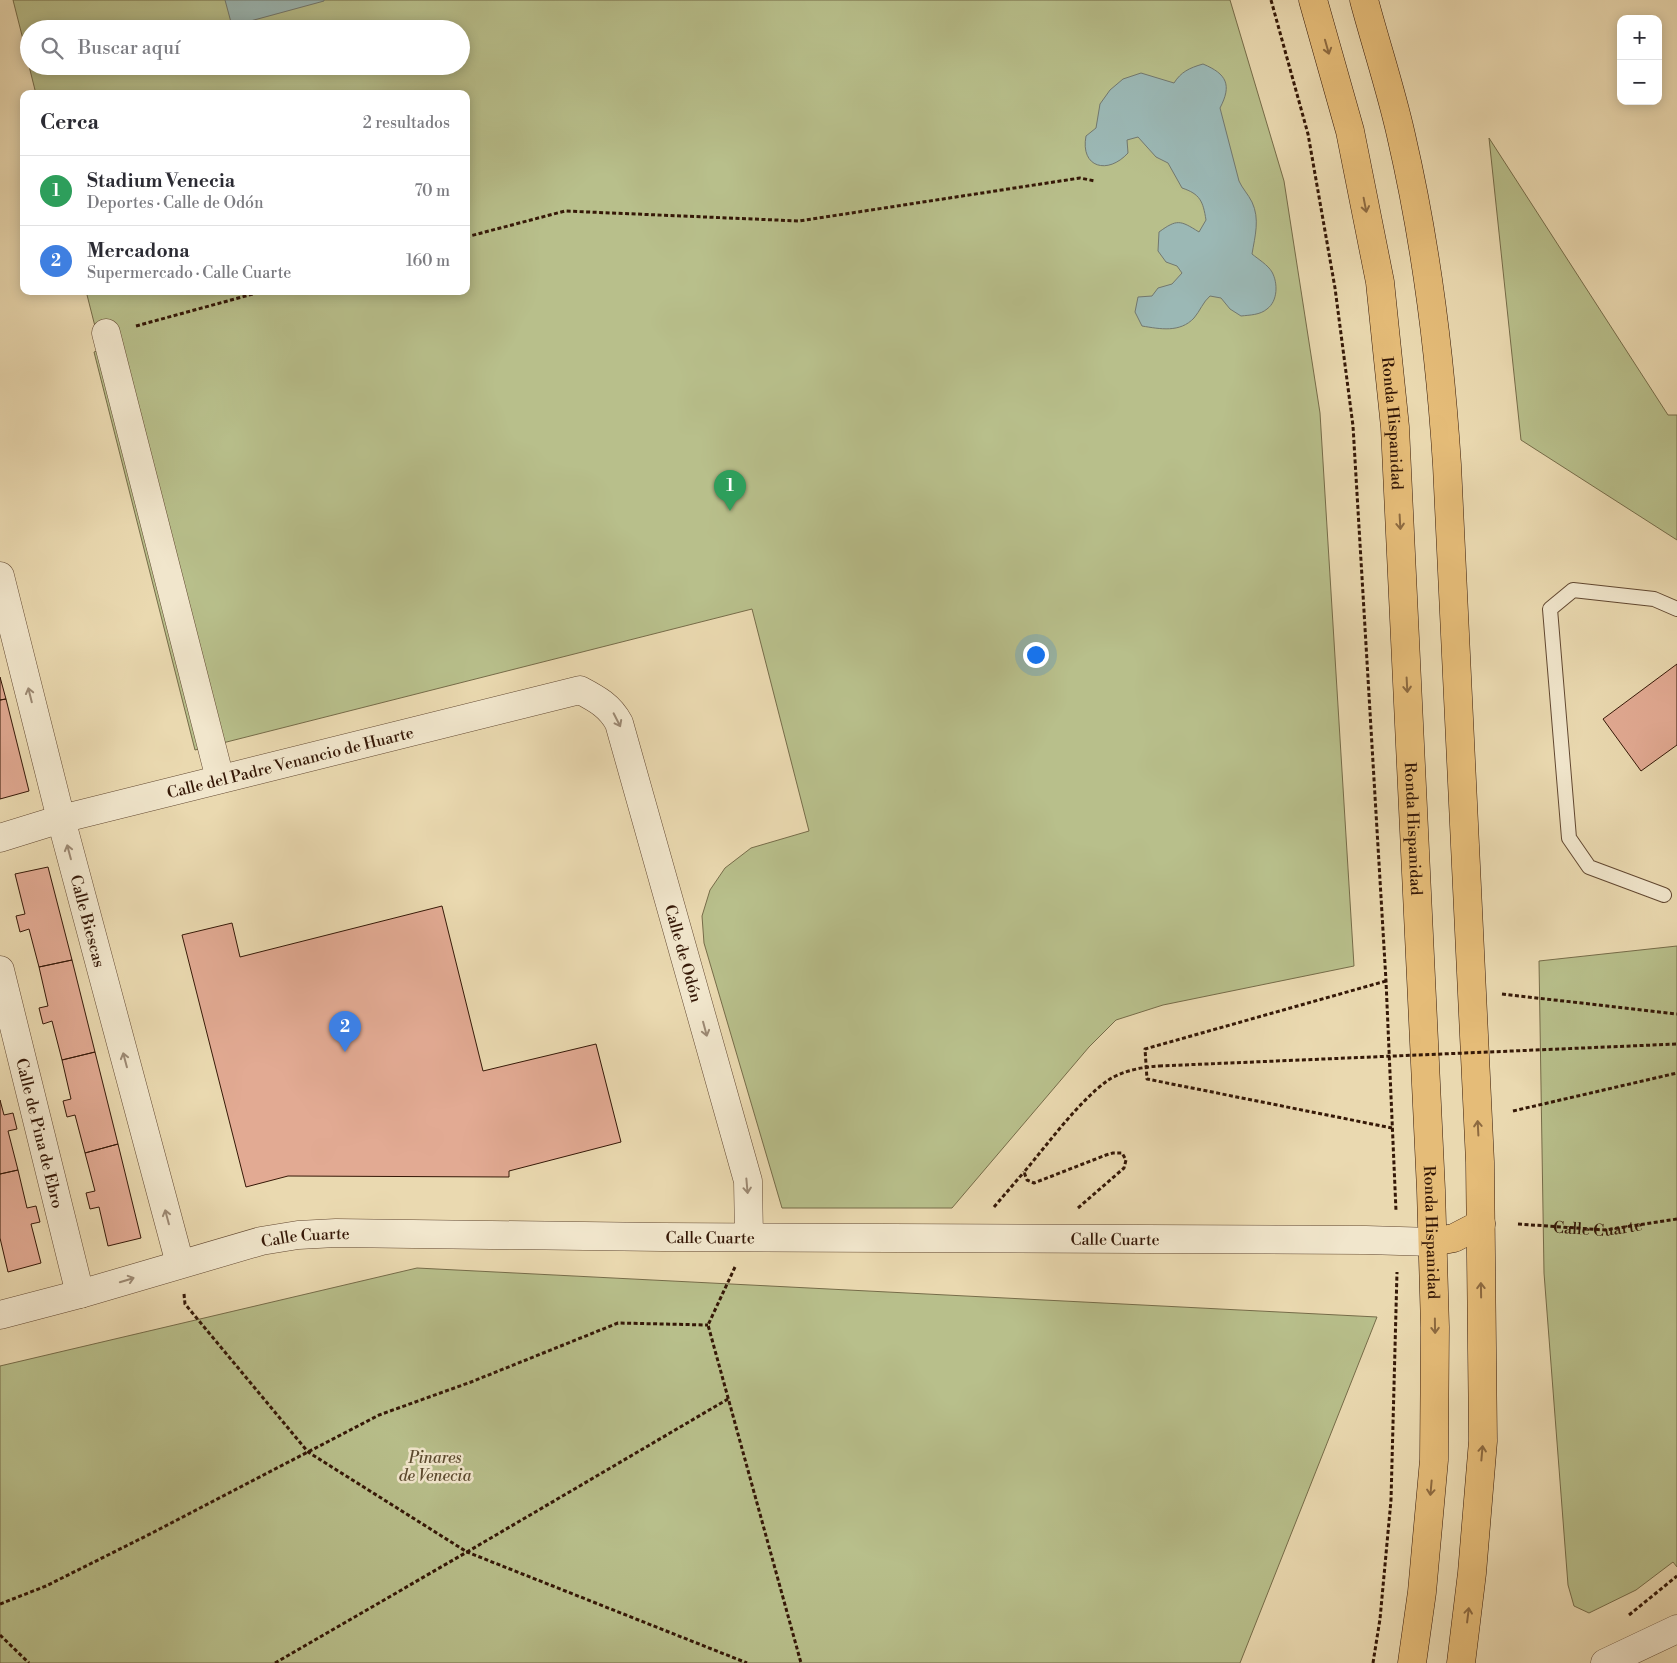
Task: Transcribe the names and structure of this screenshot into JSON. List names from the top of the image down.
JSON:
{
  "streets": {
    "highway": ["Ronda Hispanidad"],
    "street": [
      "Calle del Padre Venancio de Huarte",
      "Calle Biescas",
      "Calle de Odón",
      "Calle de Pina de Ebro",
      "Calle Cuarte"
    ]
  },
  "crossings": [
    ["Ronda Hispanidad", "Calle Cuarte"],
    ["Calle del Padre Venancio de Huarte", "Calle Biescas"],
    ["Calle del Padre Venancio de Huarte", "Calle de Odón"],
    ["Calle Biescas", "Calle Cuarte"],
    ["Calle de Odón", "Calle Cuarte"],
    ["Calle de Pina de Ebro", "Calle Cuarte"]
  ],
  "one_way": ["Calle de Odón"],
  "parks": ["Pinares de Venecia"],
  "page": {
    "map_buttons": ["+", "−"],
    "search": "Buscar aquí",
    "heading": ["Cerca", "2 resultados"],
    "list": [
      {
        "mark": "1",
        "name": "Stadium Venecia",
        "note": "Deportes · Calle de Odón",
        "value": "70 m"
      },
      {
        "mark": "2",
        "name": "Mercadona",
        "note": "Supermercado · Calle Cuarte",
        "value": "160 m"
      }
    ],
    "pins": ["1", "2"]
  }
}
